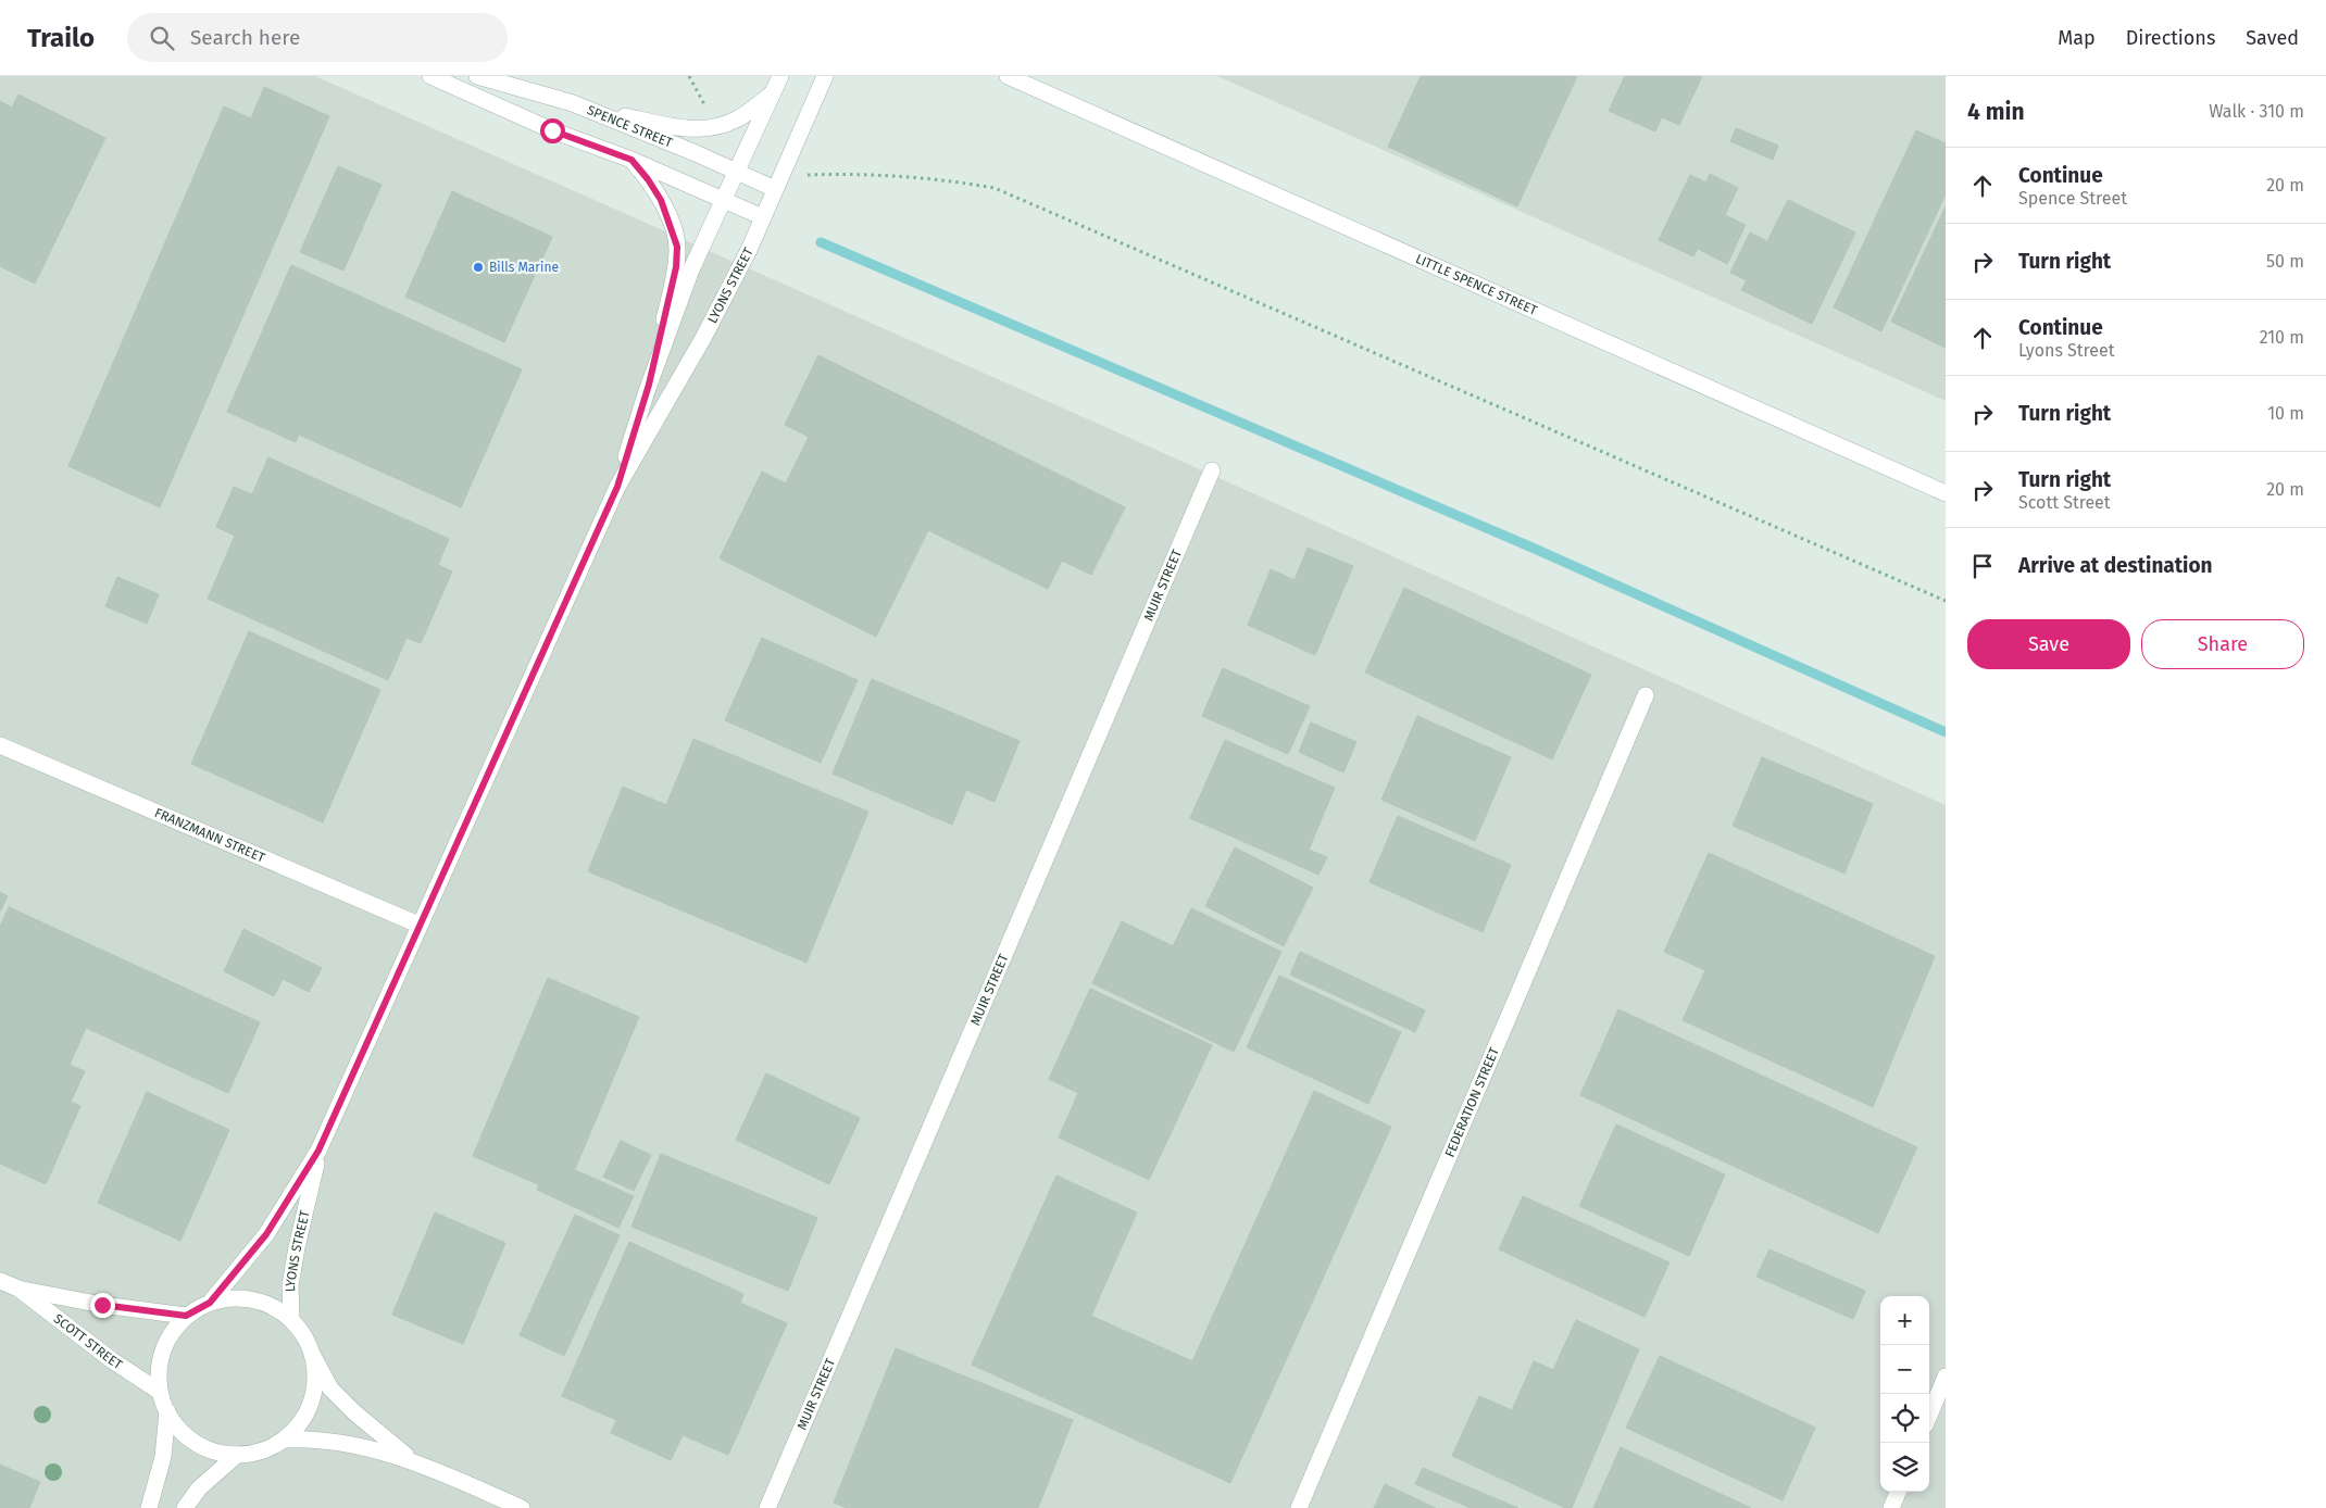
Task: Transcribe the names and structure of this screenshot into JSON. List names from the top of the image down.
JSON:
{
  "streets": {
    "street": [
      "SPENCE STREET",
      "LITTLE SPENCE STREET",
      "LYONS STREET",
      "MUIR STREET",
      "FRANZMANN STREET",
      "FEDERATION STREET",
      "SCOTT STREET"
    ]
  },
  "crossings": [
    ["SPENCE STREET", "LYONS STREET"],
    ["LYONS STREET", "FRANZMANN STREET"],
    ["LYONS STREET", "SCOTT STREET"]
  ],
  "places": ["Bills Marine"],
  "page": {
    "header": "Trailo",
    "search": "Search here",
    "nav": ["Map", "Directions", "Saved"],
    "heading": ["4 min", "Walk · 310 m"],
    "list": [
      ["Continue", "Spence Street", "20 m"],
      ["Turn right", "50 m"],
      ["Continue", "Lyons Street", "210 m"],
      ["Turn right", "10 m"],
      ["Turn right", "Scott Street", "20 m"],
      "Arrive at destination"
    ],
    "buttons": ["Save", "Share"],
    "map_buttons": ["+", "−"]
  }
}
